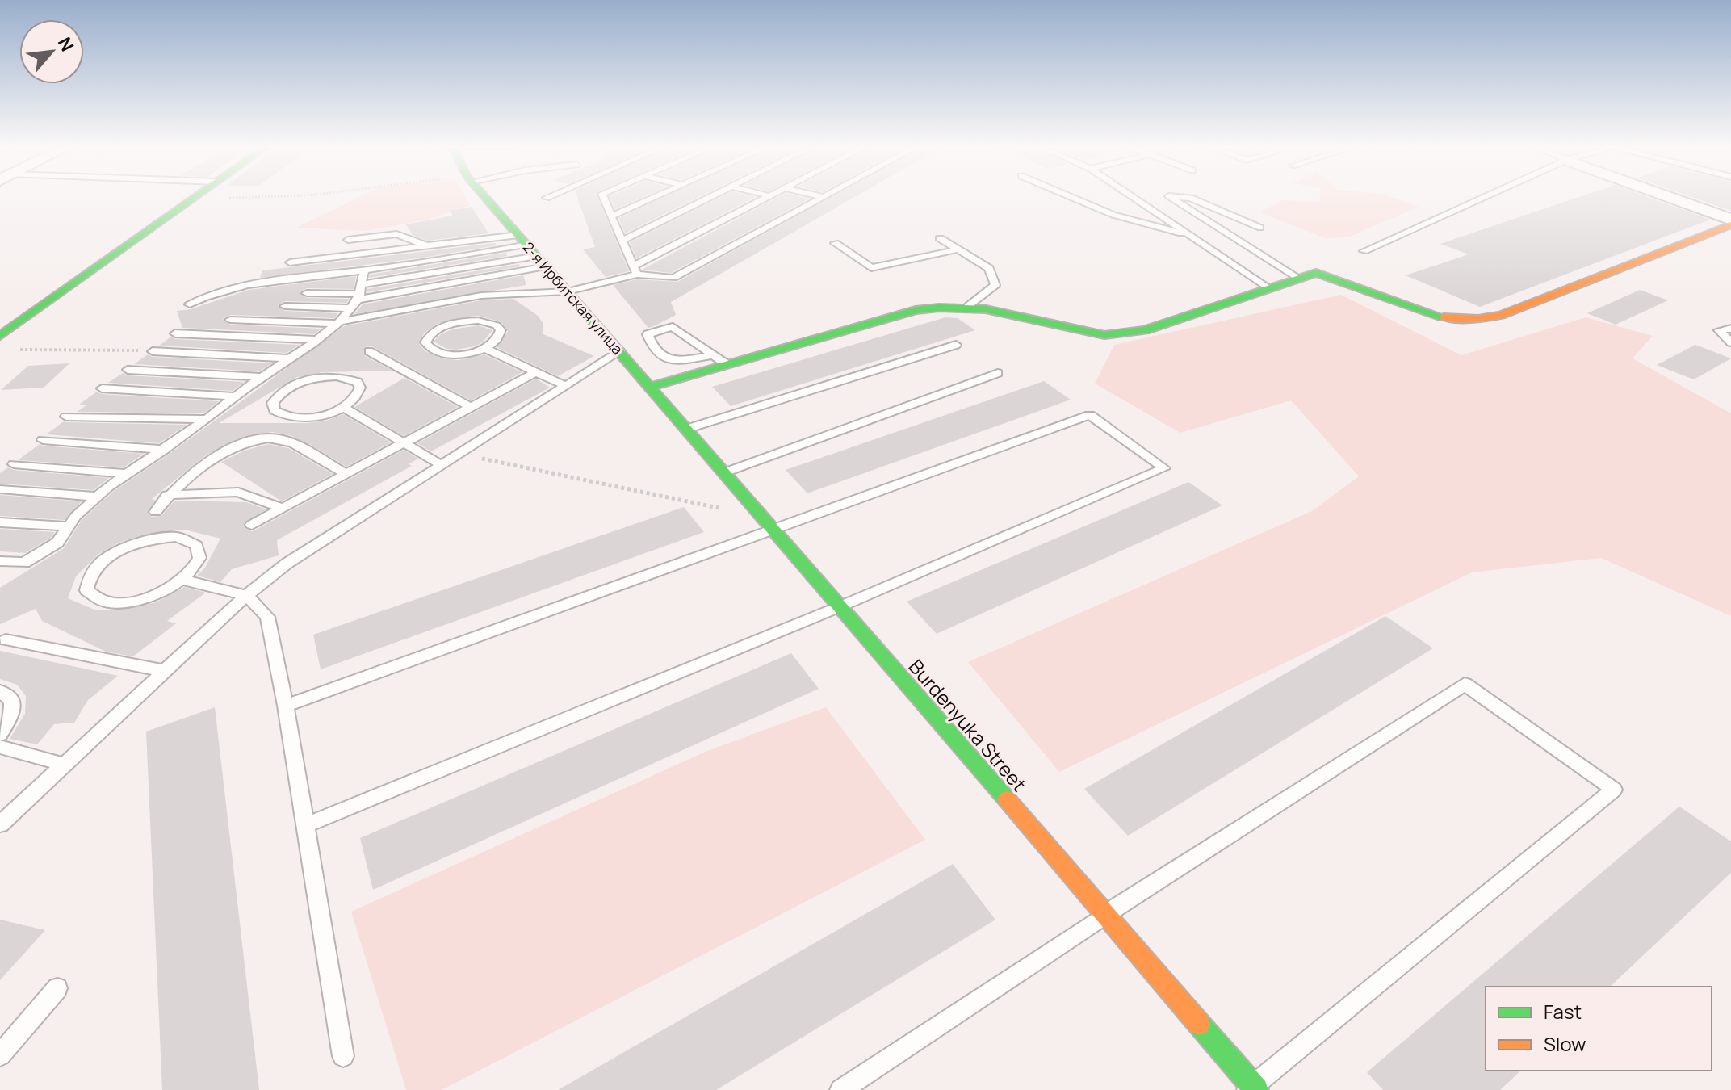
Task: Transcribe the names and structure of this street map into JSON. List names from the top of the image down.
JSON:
{
  "streets": {
    "street": ["2-я Ирбитская улица", "Burdenyuka Street"]
  },
  "crossings": [
    ["2-я Ирбитская улица", "Burdenyuka Street"]
  ],
  "legend": ["Fast", "Slow"],
  "north": "top right"
}
